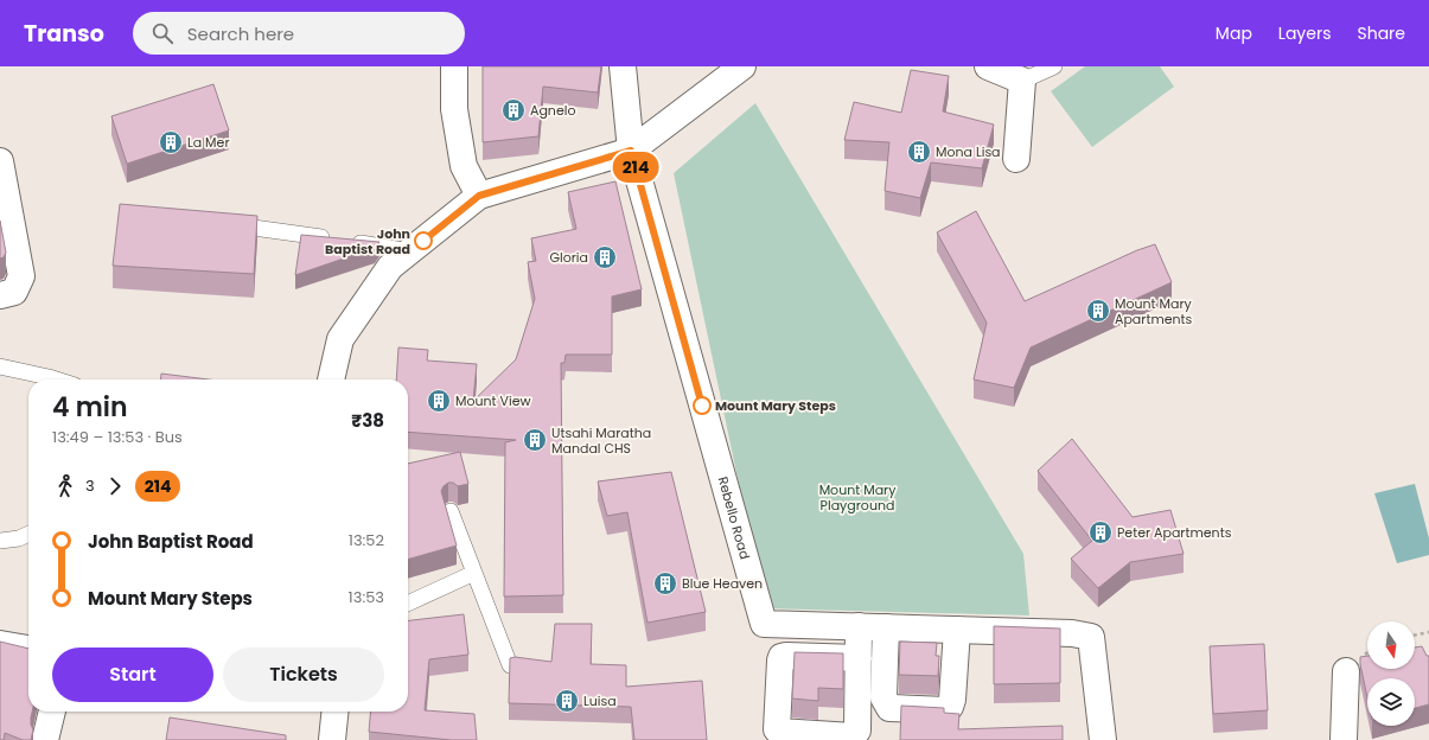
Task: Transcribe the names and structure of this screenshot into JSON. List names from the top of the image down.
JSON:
{
  "streets": {
    "street": ["Rebello Road"]
  },
  "parks": ["Mount Mary Playground"],
  "places": {
    "building": [
      "Agnelo",
      "La Mer",
      "Mona Lisa",
      "Gloria",
      "Mount Mary Apartments",
      "Mount View",
      "Utsahi Maratha Mandal CHS",
      "Peter Apartments",
      "Blue Heaven",
      "Luisa"
    ],
    "other": ["John Baptist Road", "Mount Mary Steps"]
  },
  "lines": ["bus line 214"],
  "north": "bottom",
  "page": {
    "header": "Transo",
    "search": "Search here",
    "nav": ["Map", "Layers", "Share"],
    "on_map": "214",
    "heading": ["4 min", "13:49 – 13:53 · Bus", "₹38"],
    "legs": ["3", "214"],
    "list": [
      {
        "name": "John Baptist Road",
        "value": "13:52"
      },
      {
        "name": "Mount Mary Steps",
        "value": "13:53"
      }
    ],
    "buttons": ["Start", "Tickets"]
  }
}
